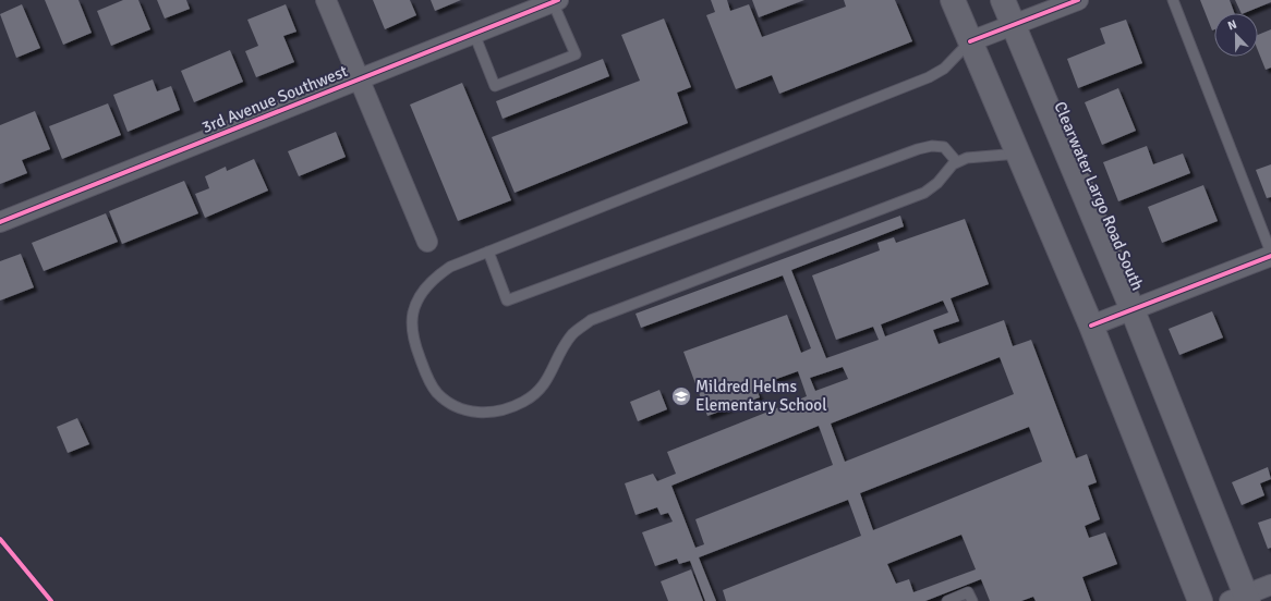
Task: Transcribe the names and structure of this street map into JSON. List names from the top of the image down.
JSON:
{
  "streets": {
    "main road": ["Clearwater Largo Road South"],
    "street": ["3rd Avenue Southwest"]
  },
  "places": {
    "school or university": ["Mildred Helms Elementary School"]
  },
  "north": "top"
}
